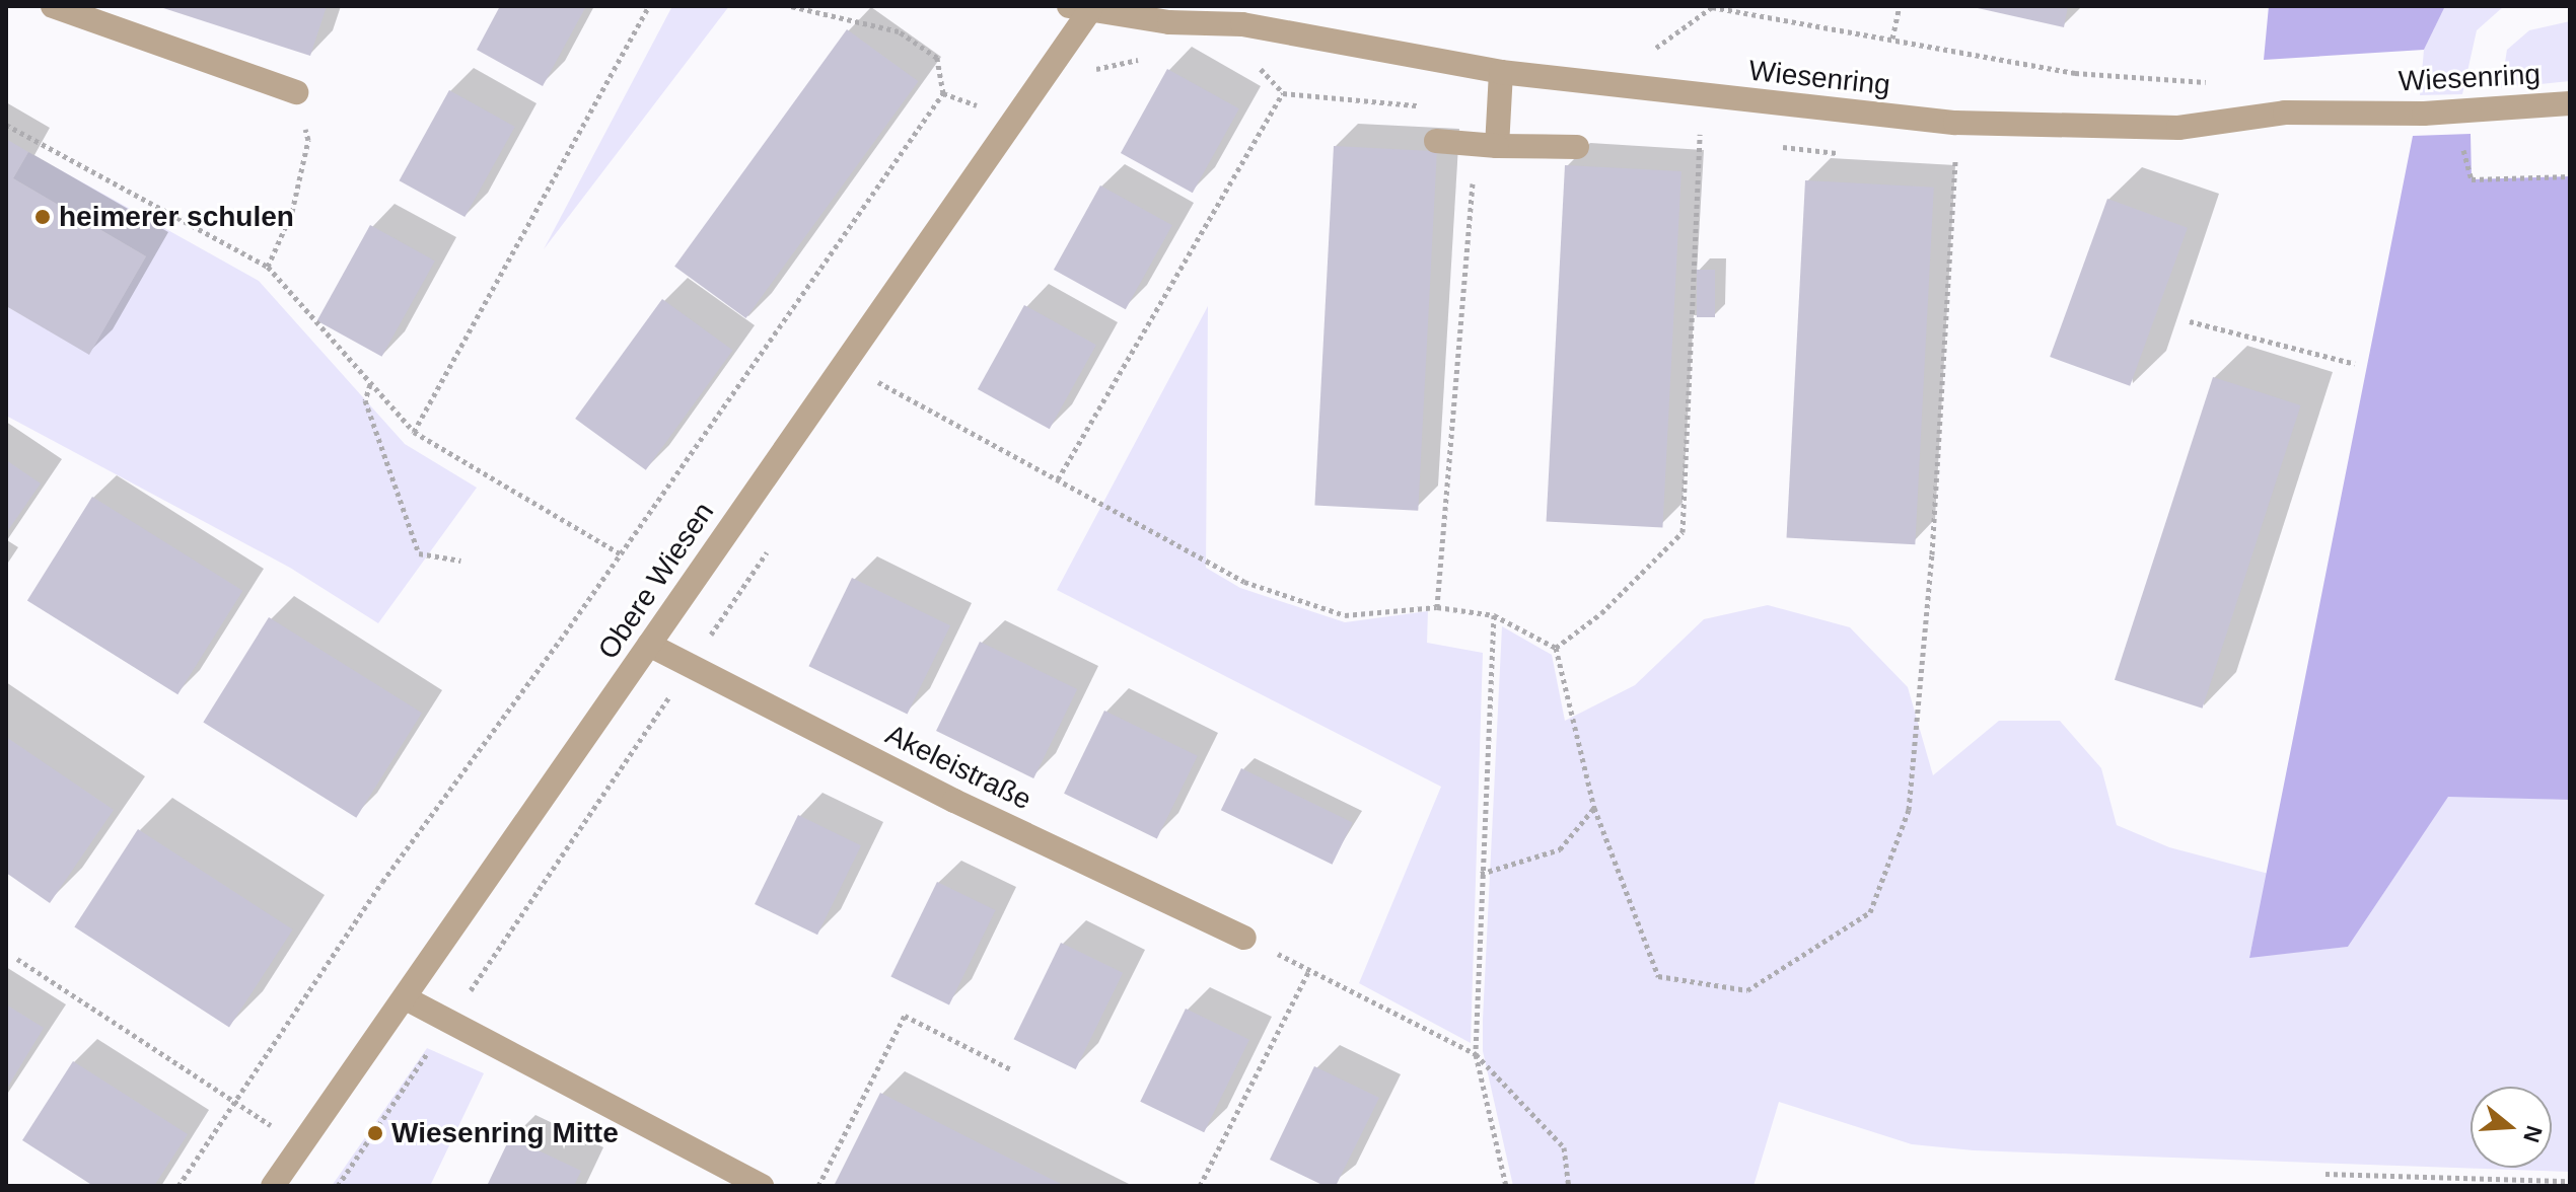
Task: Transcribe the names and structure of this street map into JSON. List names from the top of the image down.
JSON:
{
  "streets": {
    "street": ["Wiesenring", "Obere Wiesen", "Akeleistraße"]
  },
  "crossings": [
    ["Wiesenring", "Obere Wiesen"],
    ["Obere Wiesen", "Akeleistraße"]
  ],
  "places": ["heimerer schulen", "Wiesenring Mitte"],
  "north": "right"
}
